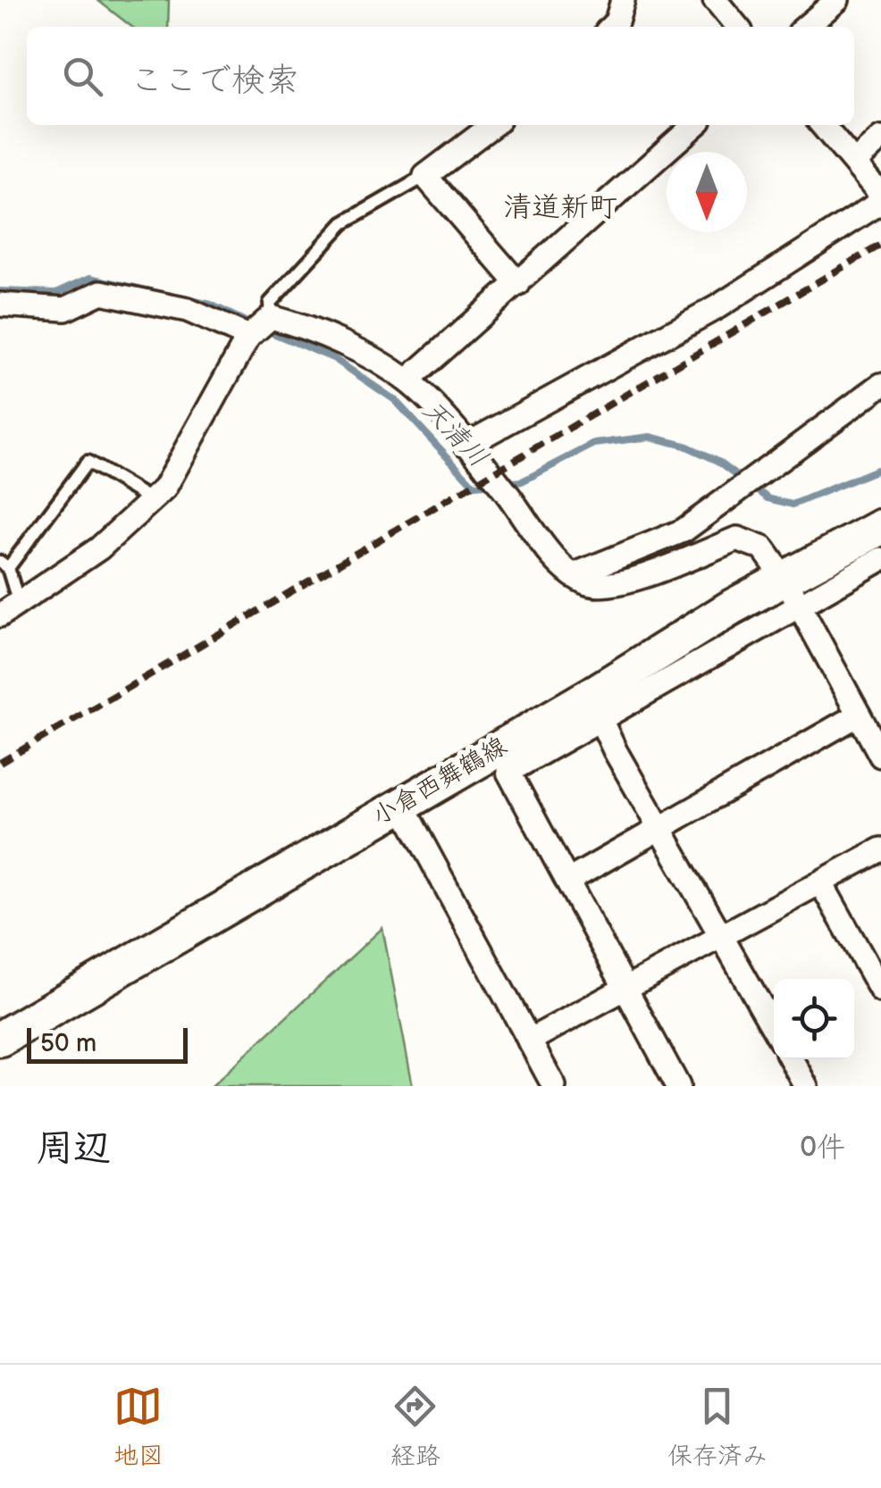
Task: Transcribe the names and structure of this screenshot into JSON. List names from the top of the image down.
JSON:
{
  "streets": {
    "main road": ["小倉西舞鶴線"]
  },
  "districts": ["清道新町"],
  "water": ["天清川"],
  "scale_bar": "50 m",
  "north": "bottom",
  "page": {
    "search": "ここで検索",
    "scale": "50 m",
    "heading": ["周辺", "0件"],
    "nav": ["地図", "経路", "保存済み"]
  }
}
